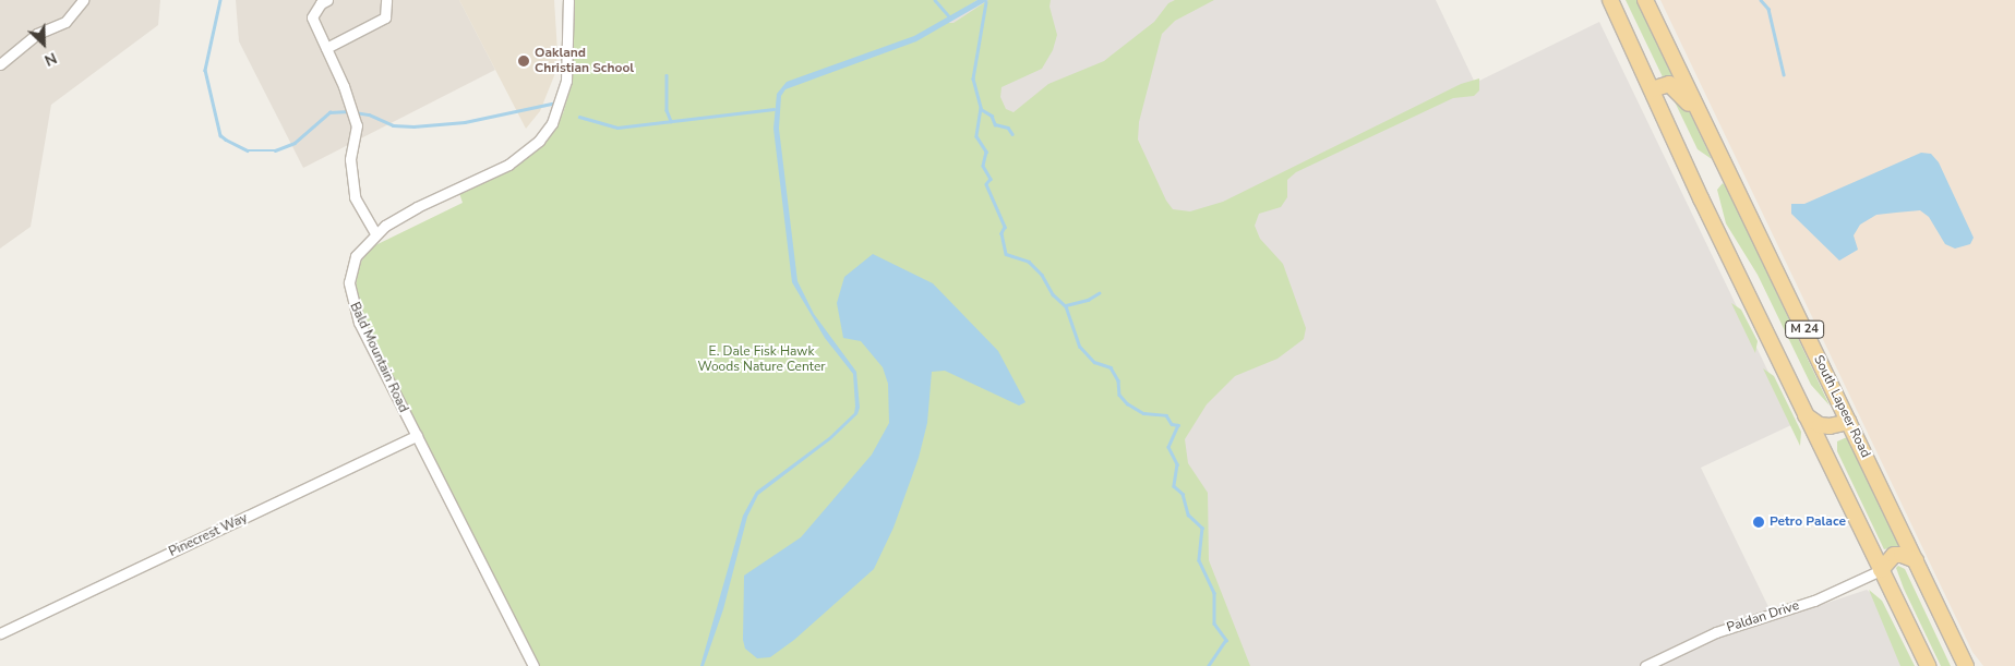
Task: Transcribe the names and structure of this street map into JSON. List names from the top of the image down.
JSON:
{
  "streets": {
    "main road": ["M 24", "South Lapeer Road"],
    "street": ["Bald Mountain Road", "Pinecrest Way", "Paldan Drive"]
  },
  "crossings": [
    ["M 24", "Paldan Drive"],
    ["Bald Mountain Road", "Pinecrest Way"]
  ],
  "parks": ["E. Dale Fisk Hawk Woods Nature Center"],
  "places": ["Oakland Christian School", "Petro Palace"],
  "north": "bottom right"
}
